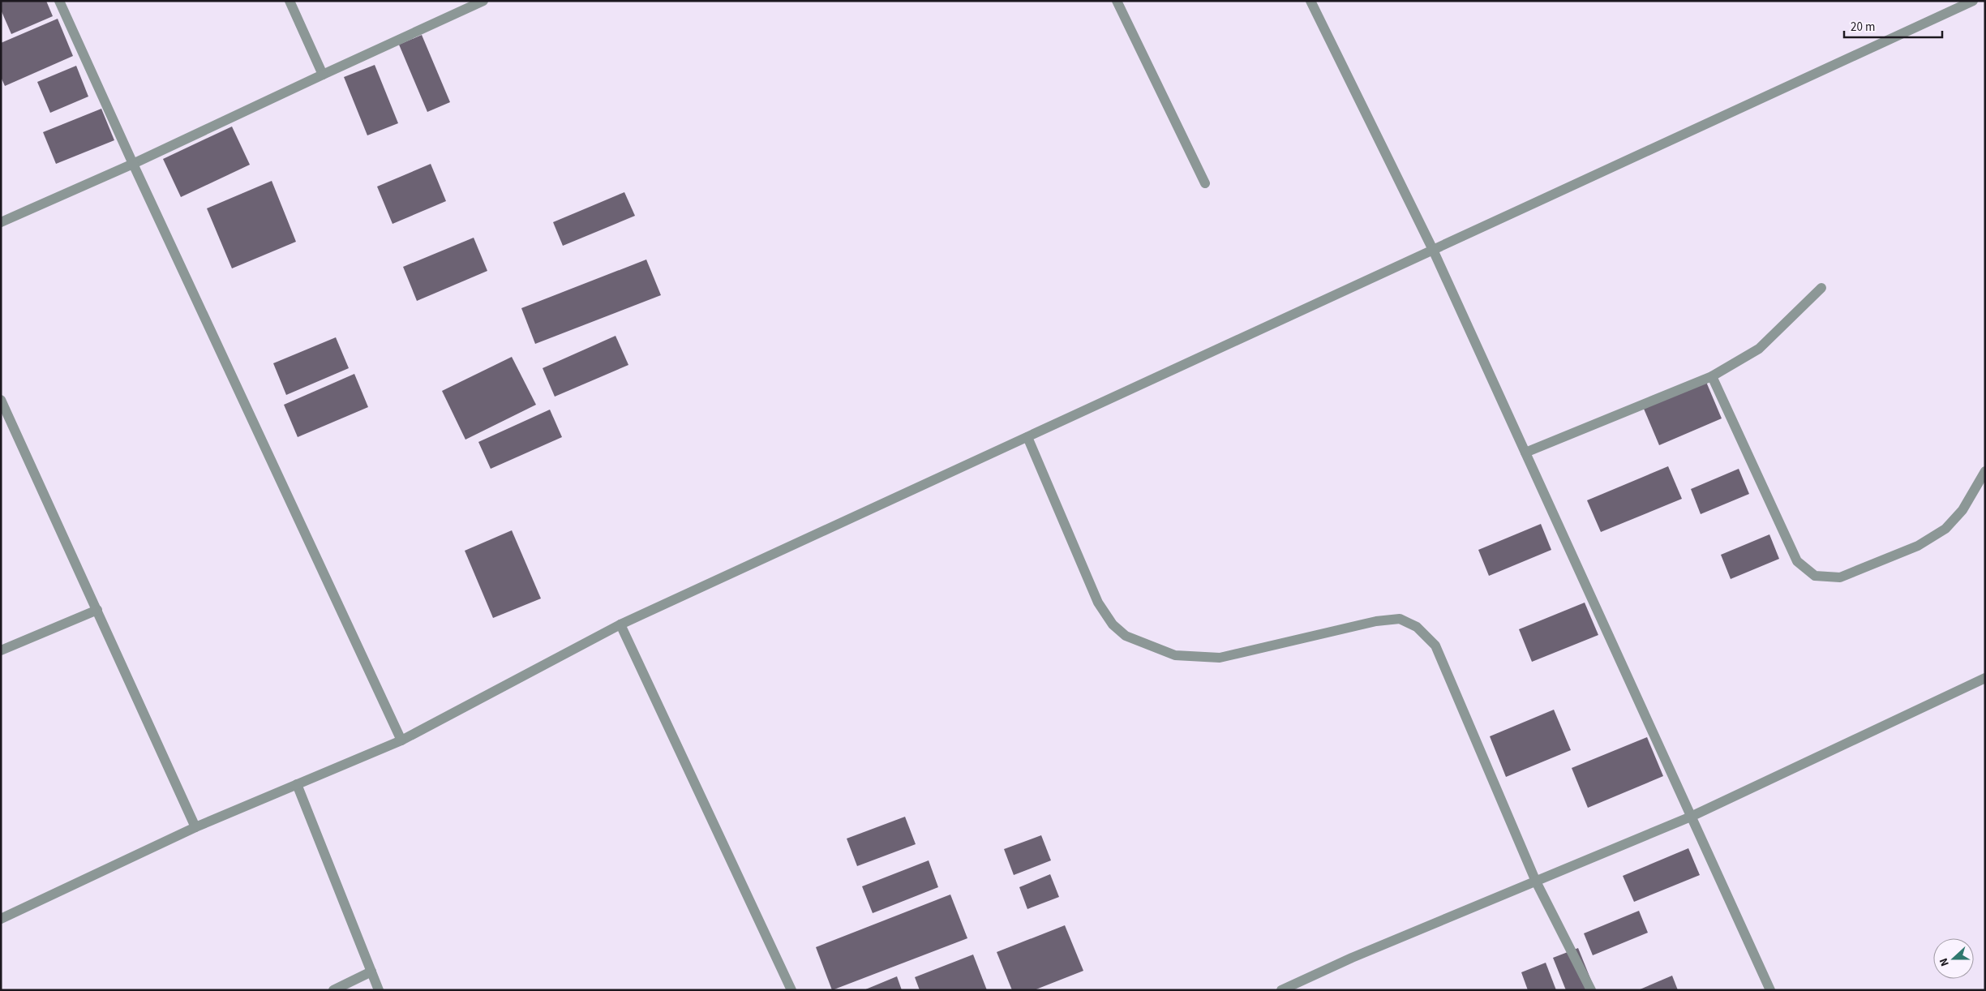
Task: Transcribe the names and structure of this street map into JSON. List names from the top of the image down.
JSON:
{
  "scale_bar": "20 m",
  "north": "left"
}
